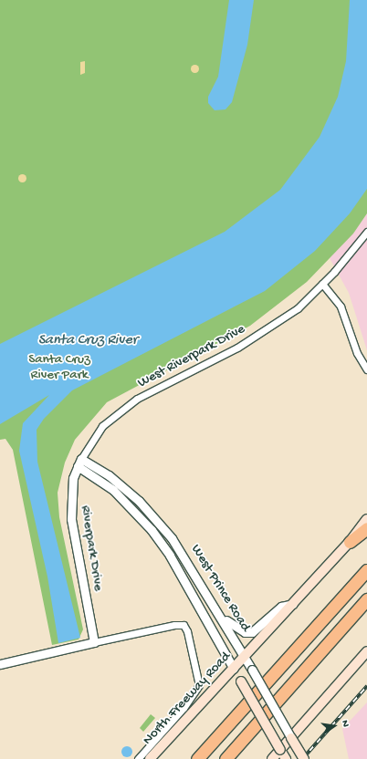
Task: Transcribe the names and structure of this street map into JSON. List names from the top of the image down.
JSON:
{
  "streets": {
    "main road": ["West Prince Road", "North Freeway Road"],
    "street": ["West Riverpark Drive", "Riverpark Drive"]
  },
  "crossings": [
    ["West Riverpark Drive", "Riverpark Drive"],
    ["West Riverpark Drive", "West Prince Road"],
    ["Riverpark Drive", "West Prince Road"],
    ["West Prince Road", "North Freeway Road"]
  ],
  "water": ["Santa Cruz River"],
  "parks": ["Santa Cruz River Park"],
  "north": "right"
}
